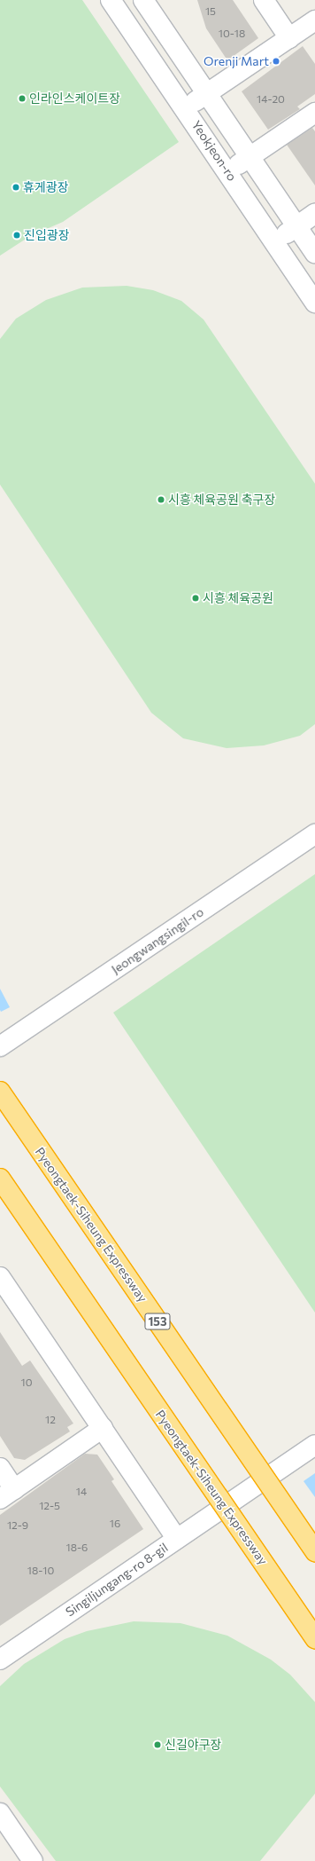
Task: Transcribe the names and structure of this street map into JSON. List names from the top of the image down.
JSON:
{
  "streets": {
    "highway": ["Pyeongtaek-Siheung Expressway", "153"],
    "street": ["Yeokjeon-ro", "Jeongwangsingil-ro", "Singiljungang-ro 8-gil"]
  },
  "places": [
    "Orenji Mart",
    "인라인스케이트장",
    "휴게광장",
    "진입광장",
    "시흥 체육공원 축구장",
    "시흥 체육공원",
    "신길야구장"
  ],
  "house_numbers": [
    "15",
    "10-18",
    "14-20",
    "10",
    "12",
    "14",
    "12-5",
    "16",
    "12-9",
    "18-6",
    "18-10"
  ]
}
